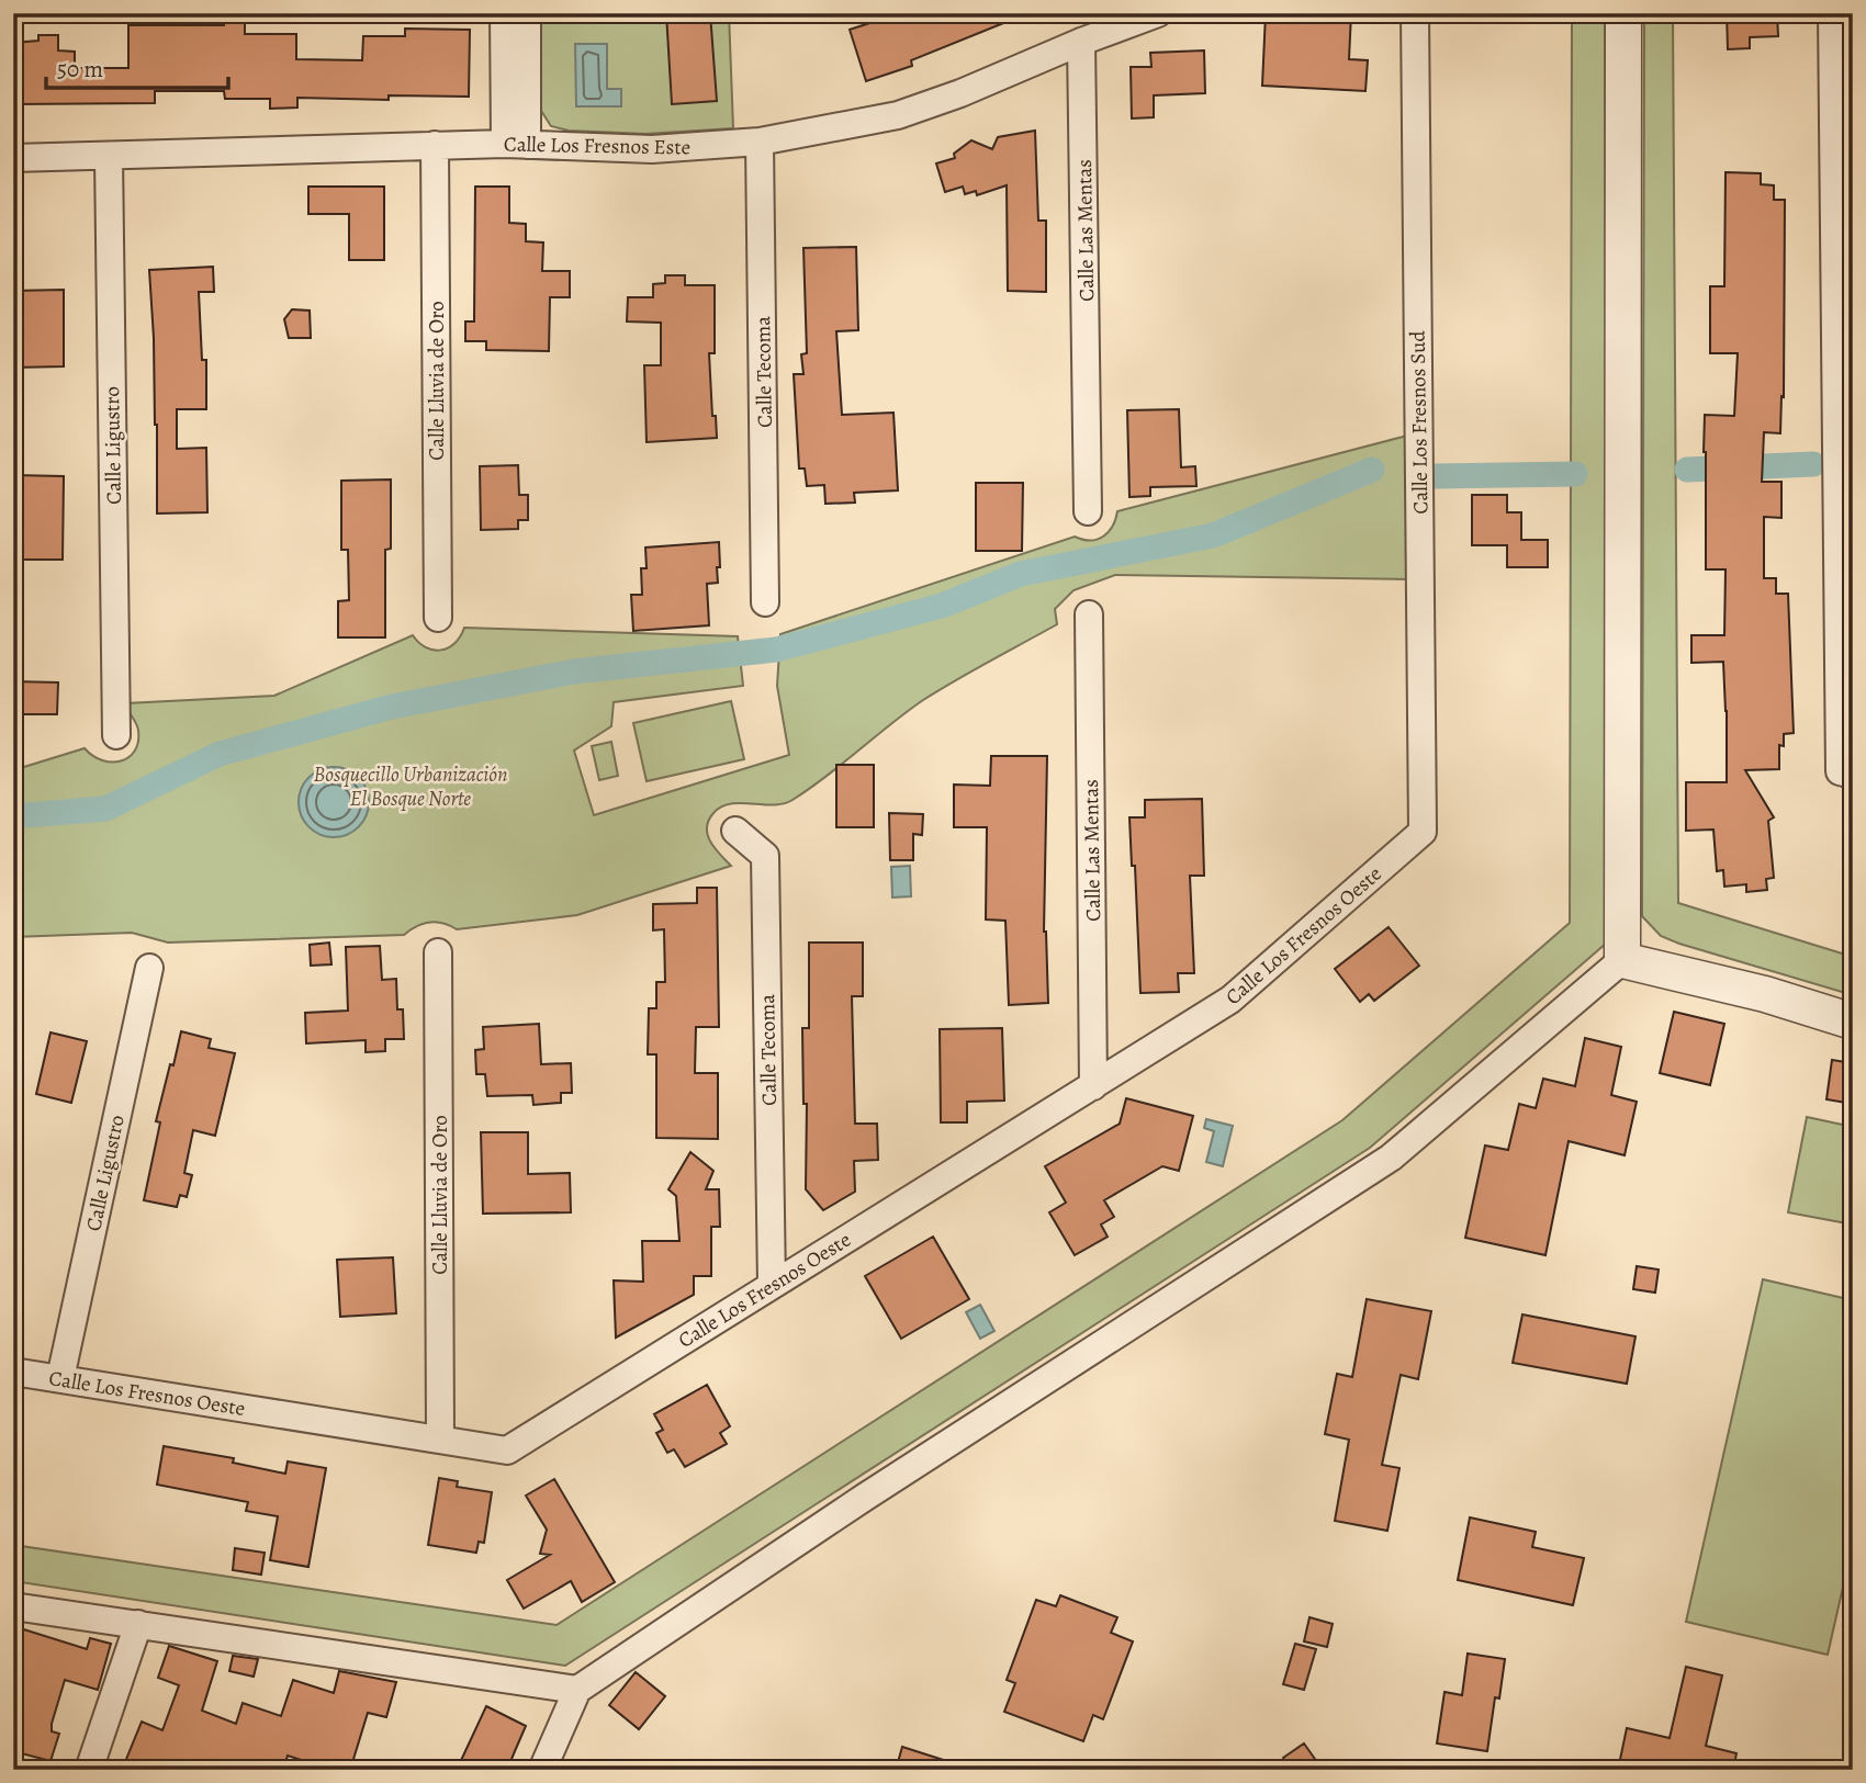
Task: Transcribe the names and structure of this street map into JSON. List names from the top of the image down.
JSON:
{
  "streets": {
    "street": [
      "Calle Los Fresnos Este",
      "Calle Las Mentas",
      "Calle Tecoma",
      "Calle Lluvia de Oro",
      "Calle Los Fresnos Sud",
      "Calle Ligustro",
      "Calle Los Fresnos Oeste"
    ]
  },
  "crossings": [
    ["Calle Los Fresnos Este", "Calle Las Mentas"],
    ["Calle Los Fresnos Este", "Calle Tecoma"],
    ["Calle Los Fresnos Este", "Calle Lluvia de Oro"],
    ["Calle Los Fresnos Este", "Calle Ligustro"],
    ["Calle Las Mentas", "Calle Los Fresnos Oeste"],
    ["Calle Tecoma", "Calle Los Fresnos Oeste"],
    ["Calle Lluvia de Oro", "Calle Los Fresnos Oeste"],
    ["Calle Los Fresnos Sud", "Calle Los Fresnos Oeste"],
    ["Calle Ligustro", "Calle Los Fresnos Oeste"]
  ],
  "parks": ["Bosquecillo Urbanización El Bosque Norte"],
  "scale_bar": "50 m"
}
